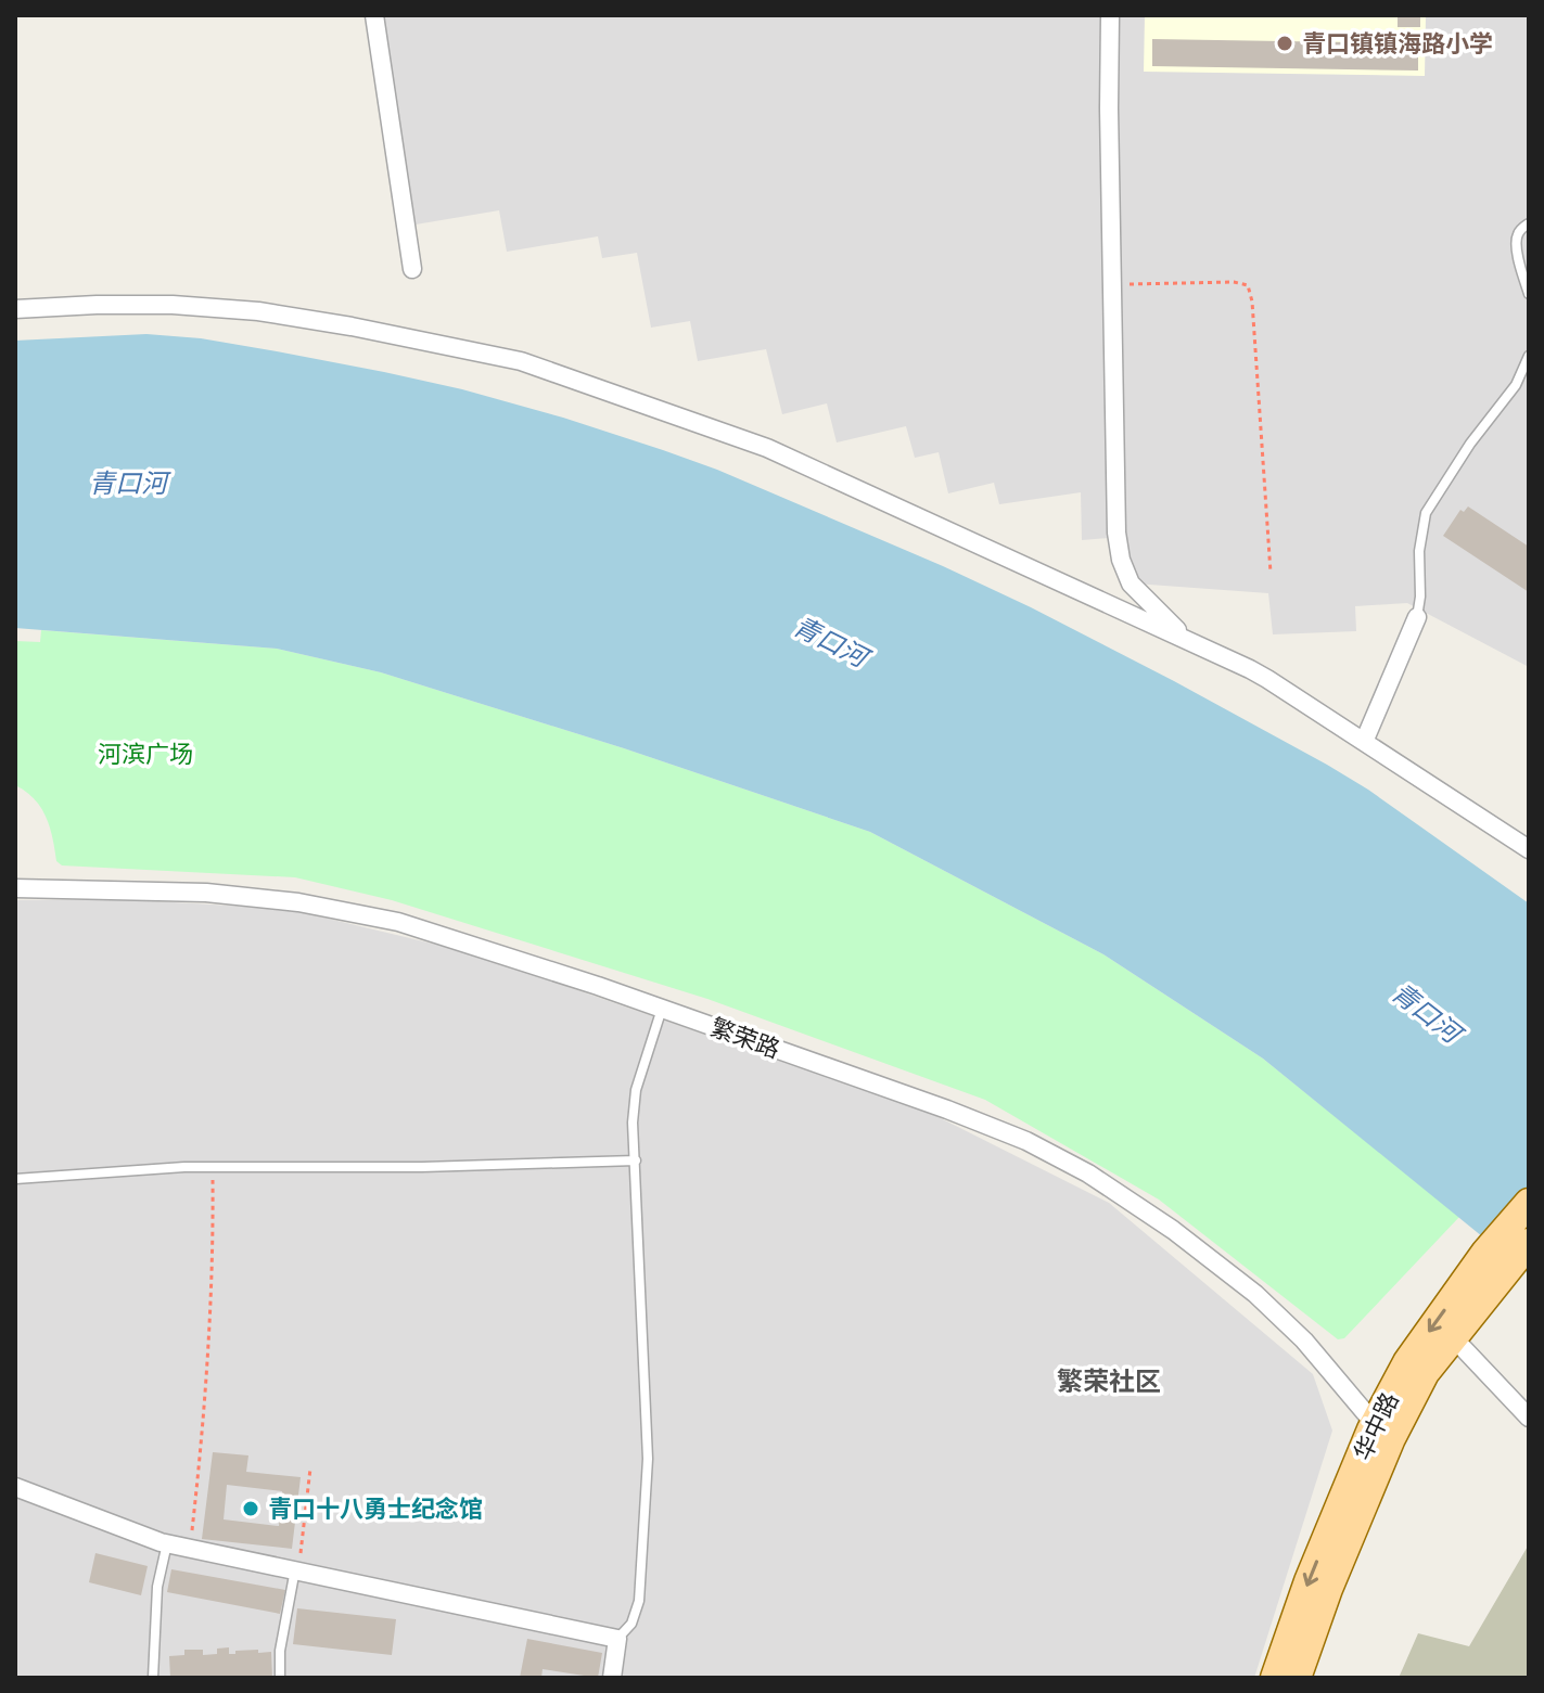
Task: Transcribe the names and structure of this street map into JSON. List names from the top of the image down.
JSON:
{
  "streets": {
    "main road": ["华中路"],
    "street": ["繁荣路"]
  },
  "crossings": [
    ["繁荣路", "华中路"]
  ],
  "districts": ["繁荣社区"],
  "water": ["青口河"],
  "parks": ["河滨广场"],
  "places": ["青口镇镇海路小学", "青口十八勇士纪念馆"]
}
